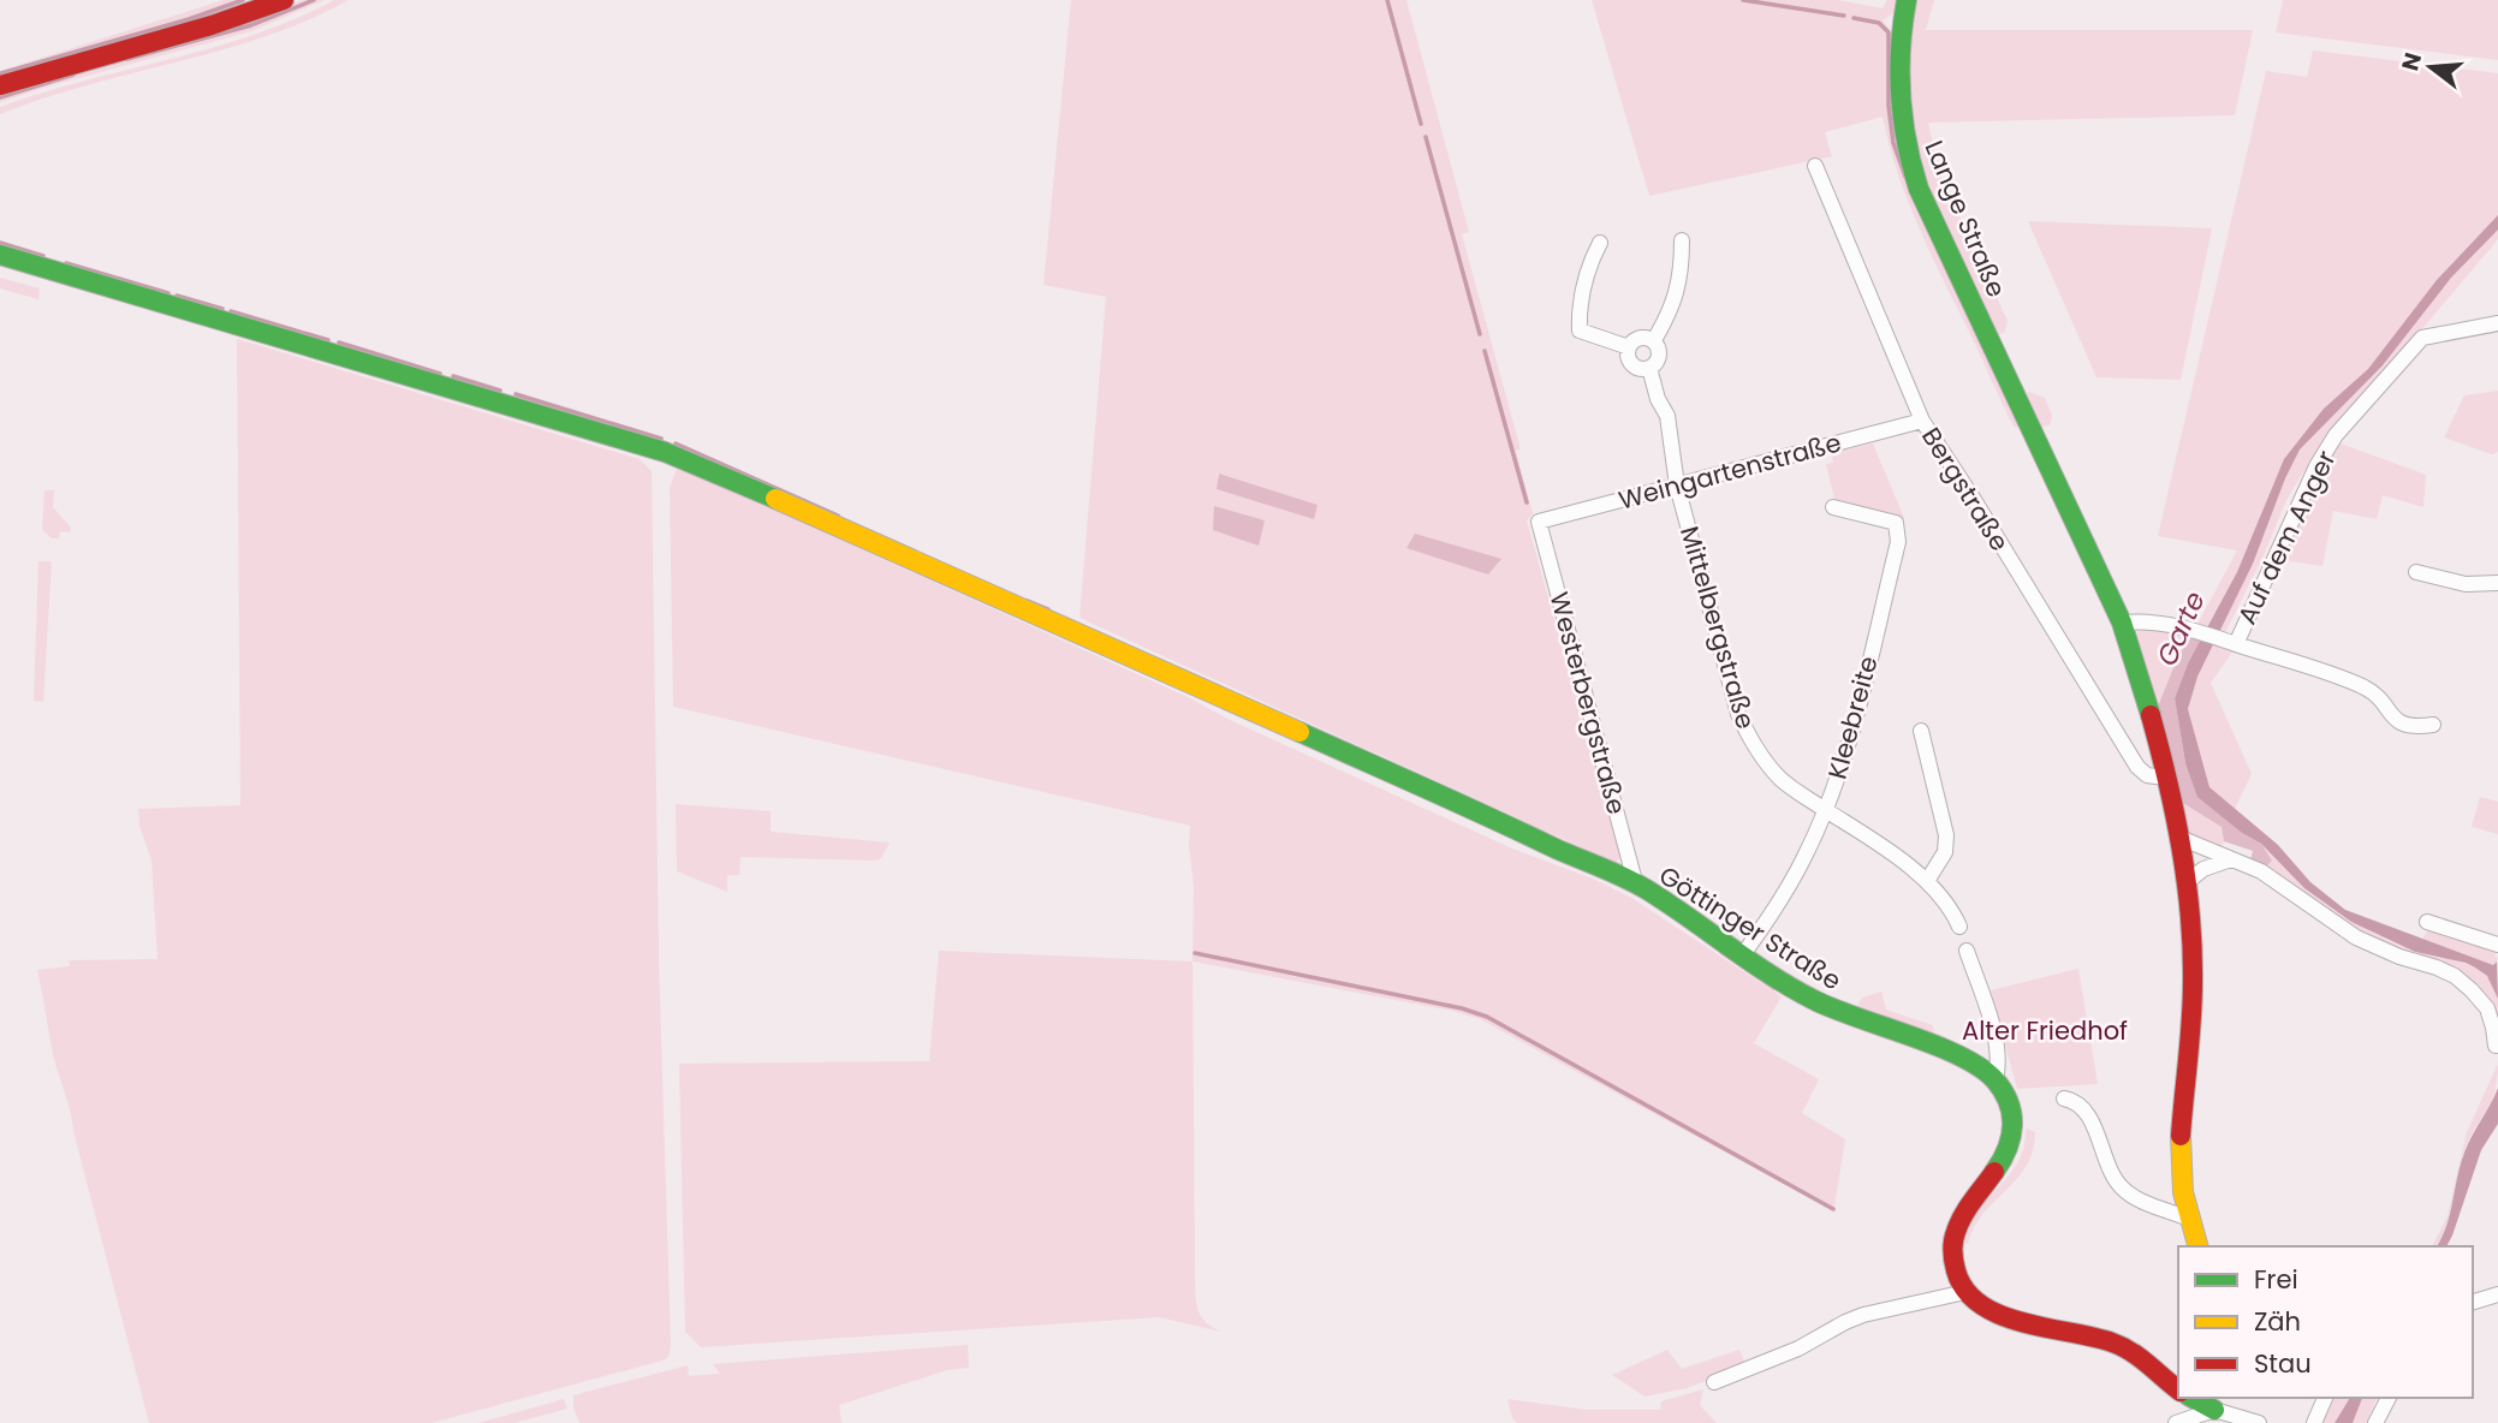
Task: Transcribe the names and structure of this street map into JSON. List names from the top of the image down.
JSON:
{
  "streets": {
    "street": [
      "Lange Straße",
      "Weingartenstraße",
      "Bergstraße",
      "Auf dem Anger",
      "Mittelbergstraße",
      "Westerbergstraße",
      "Kleebreite",
      "Göttinger Straße"
    ]
  },
  "crossings": [
    ["Lange Straße", "Bergstraße"],
    ["Lange Straße", "Auf dem Anger"],
    ["Weingartenstraße", "Bergstraße"],
    ["Weingartenstraße", "Mittelbergstraße"],
    ["Weingartenstraße", "Westerbergstraße"],
    ["Mittelbergstraße", "Kleebreite"],
    ["Westerbergstraße", "Göttinger Straße"],
    ["Kleebreite", "Göttinger Straße"]
  ],
  "water": ["Garte"],
  "parks": ["Alter Friedhof"],
  "legend": ["Frei", "Zäh", "Stau"],
  "north": "left"
}
